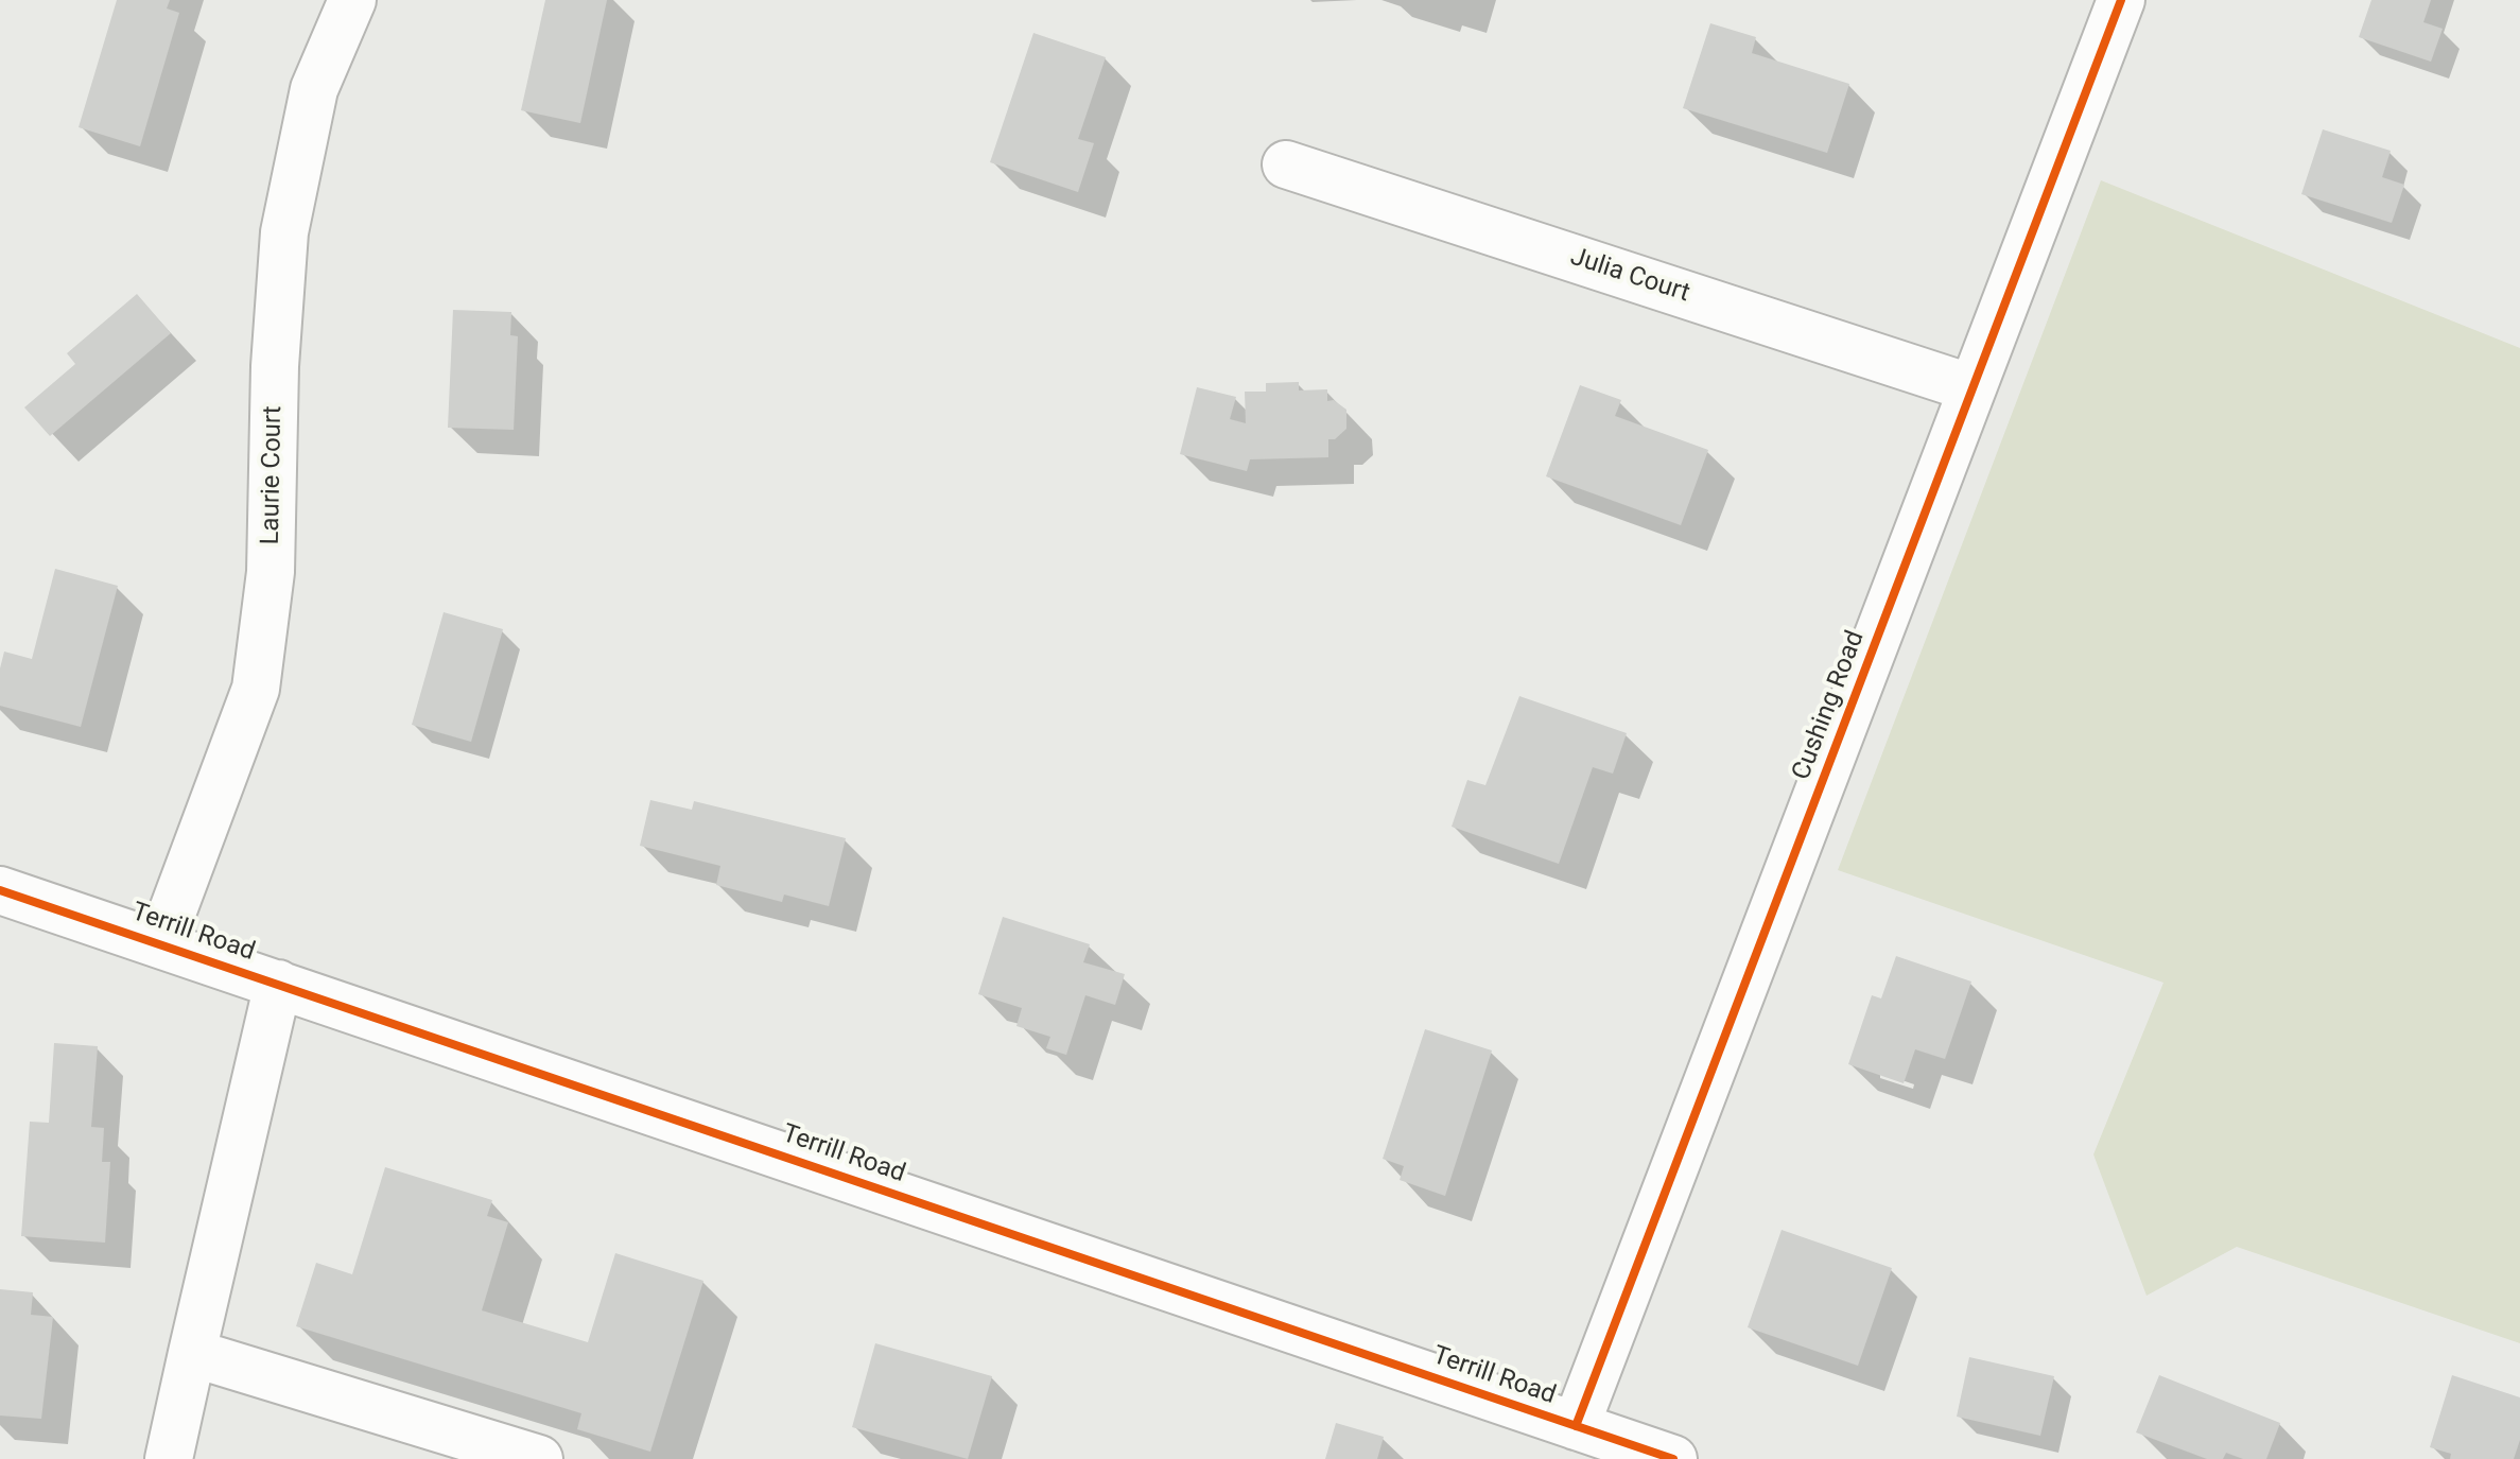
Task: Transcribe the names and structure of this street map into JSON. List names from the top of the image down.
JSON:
{
  "streets": {
    "street": [
      "Julia Court",
      "Laurie Court",
      "Cushing Road",
      "Terrill Road"
    ]
  },
  "crossings": [
    ["Julia Court", "Cushing Road"],
    ["Laurie Court", "Terrill Road"],
    ["Cushing Road", "Terrill Road"]
  ]
}
